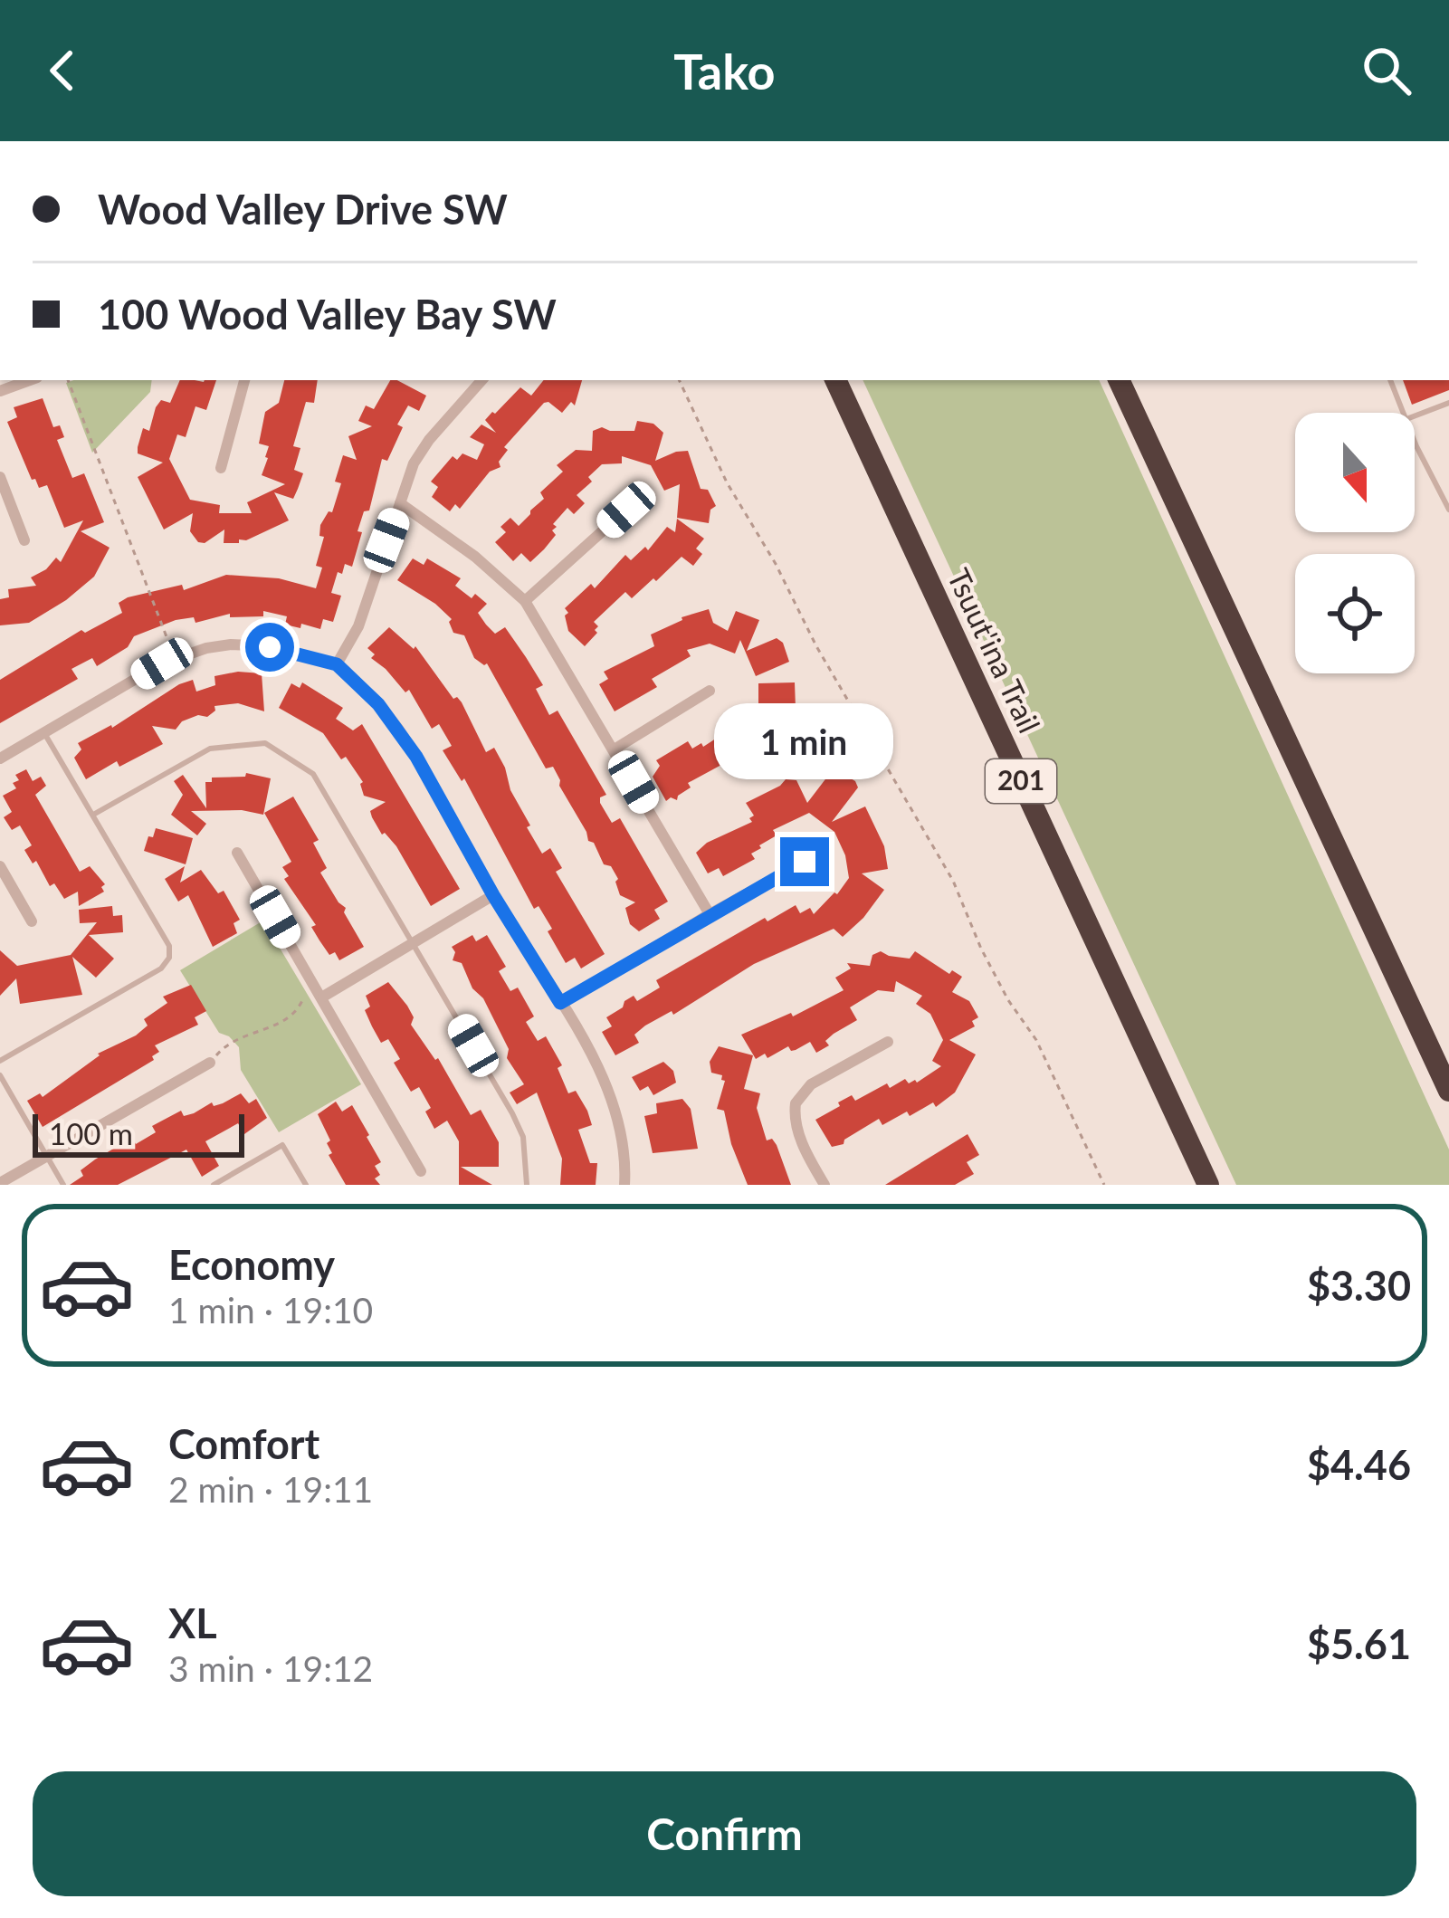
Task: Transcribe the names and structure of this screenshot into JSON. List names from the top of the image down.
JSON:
{
  "streets": {
    "highway": ["Tsuut'ina Trail", "201"]
  },
  "scale_bar": "100 m",
  "north": "bottom",
  "page": {
    "header": "Tako",
    "banner": ["Wood Valley Drive SW", "100 Wood Valley Bay SW"],
    "bubble": "1 min",
    "scale": "100 m",
    "list": [
      {
        "name": "Economy",
        "note": "1 min · 19:10",
        "value": "$3.30"
      },
      {
        "name": "Comfort",
        "note": "2 min · 19:11",
        "value": "$4.46"
      },
      {
        "name": "XL",
        "note": "3 min · 19:12",
        "value": "$5.61"
      }
    ],
    "buttons": "Confirm"
  }
}
